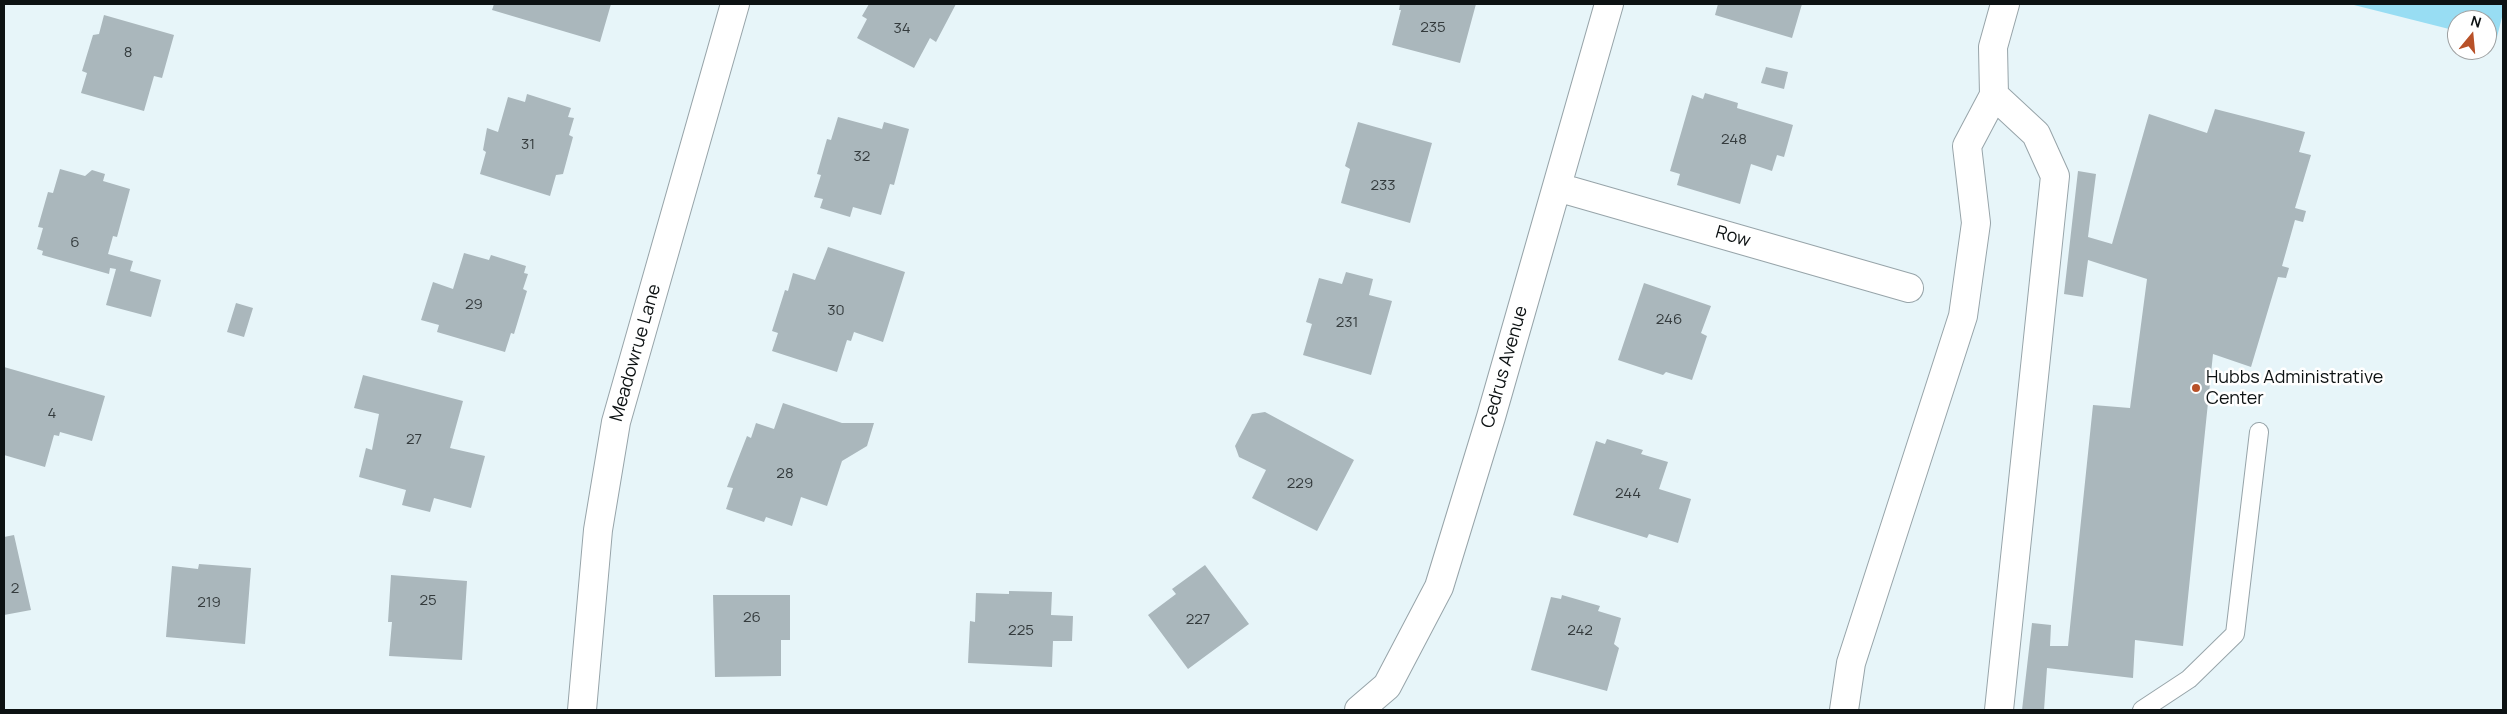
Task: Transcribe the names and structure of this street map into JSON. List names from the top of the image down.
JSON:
{
  "streets": {
    "street": ["Row", "Meadowrue Lane", "Cedrus Avenue"]
  },
  "crossings": [
    ["Row", "Cedrus Avenue"]
  ],
  "places": ["Hubbs Administrative Center"],
  "house_numbers": [
    "235",
    "34",
    "8",
    "248",
    "31",
    "32",
    "233",
    "6",
    "29",
    "30",
    "246",
    "231",
    "4",
    "27",
    "28",
    "229",
    "244",
    "2",
    "25",
    "219",
    "26",
    "227",
    "225",
    "242"
  ],
  "north": "top"
}
